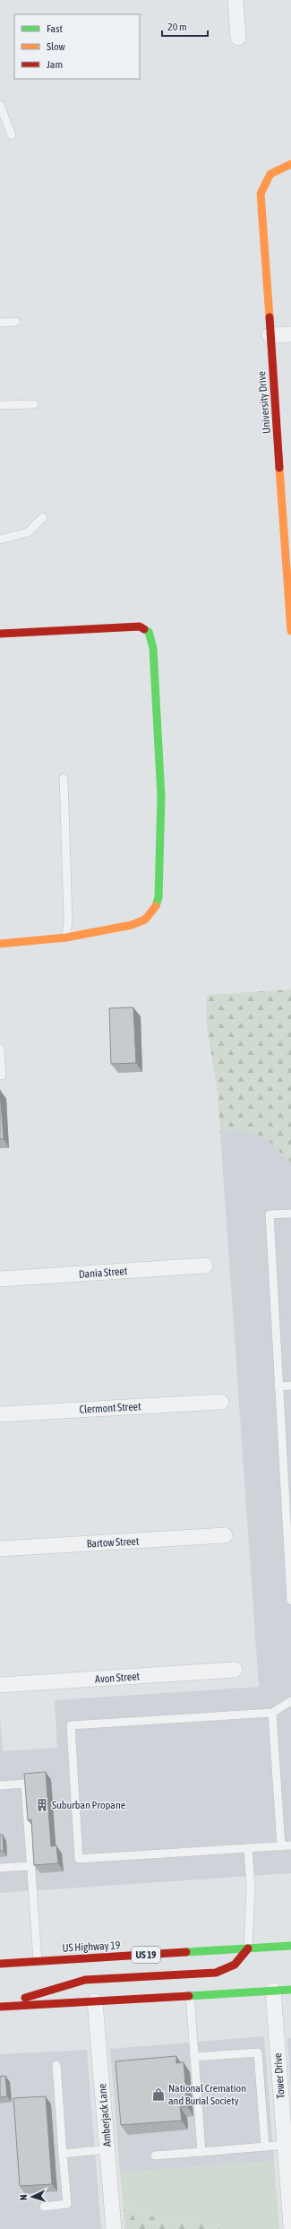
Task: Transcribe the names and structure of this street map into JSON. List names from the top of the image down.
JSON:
{
  "streets": {
    "main road": ["University Drive", "US Highway 19", "US 19"],
    "street": [
      "Dania Street",
      "Clermont Street",
      "Bartow Street",
      "Avon Street",
      "Tower Drive",
      "Amberjack Lane"
    ]
  },
  "places": {
    "building": ["Suburban Propane"],
    "shop": ["National Cremation and Burial Society"]
  },
  "legend": ["Fast", "Slow", "Jam"],
  "scale_bar": "20 m",
  "north": "left"
}
